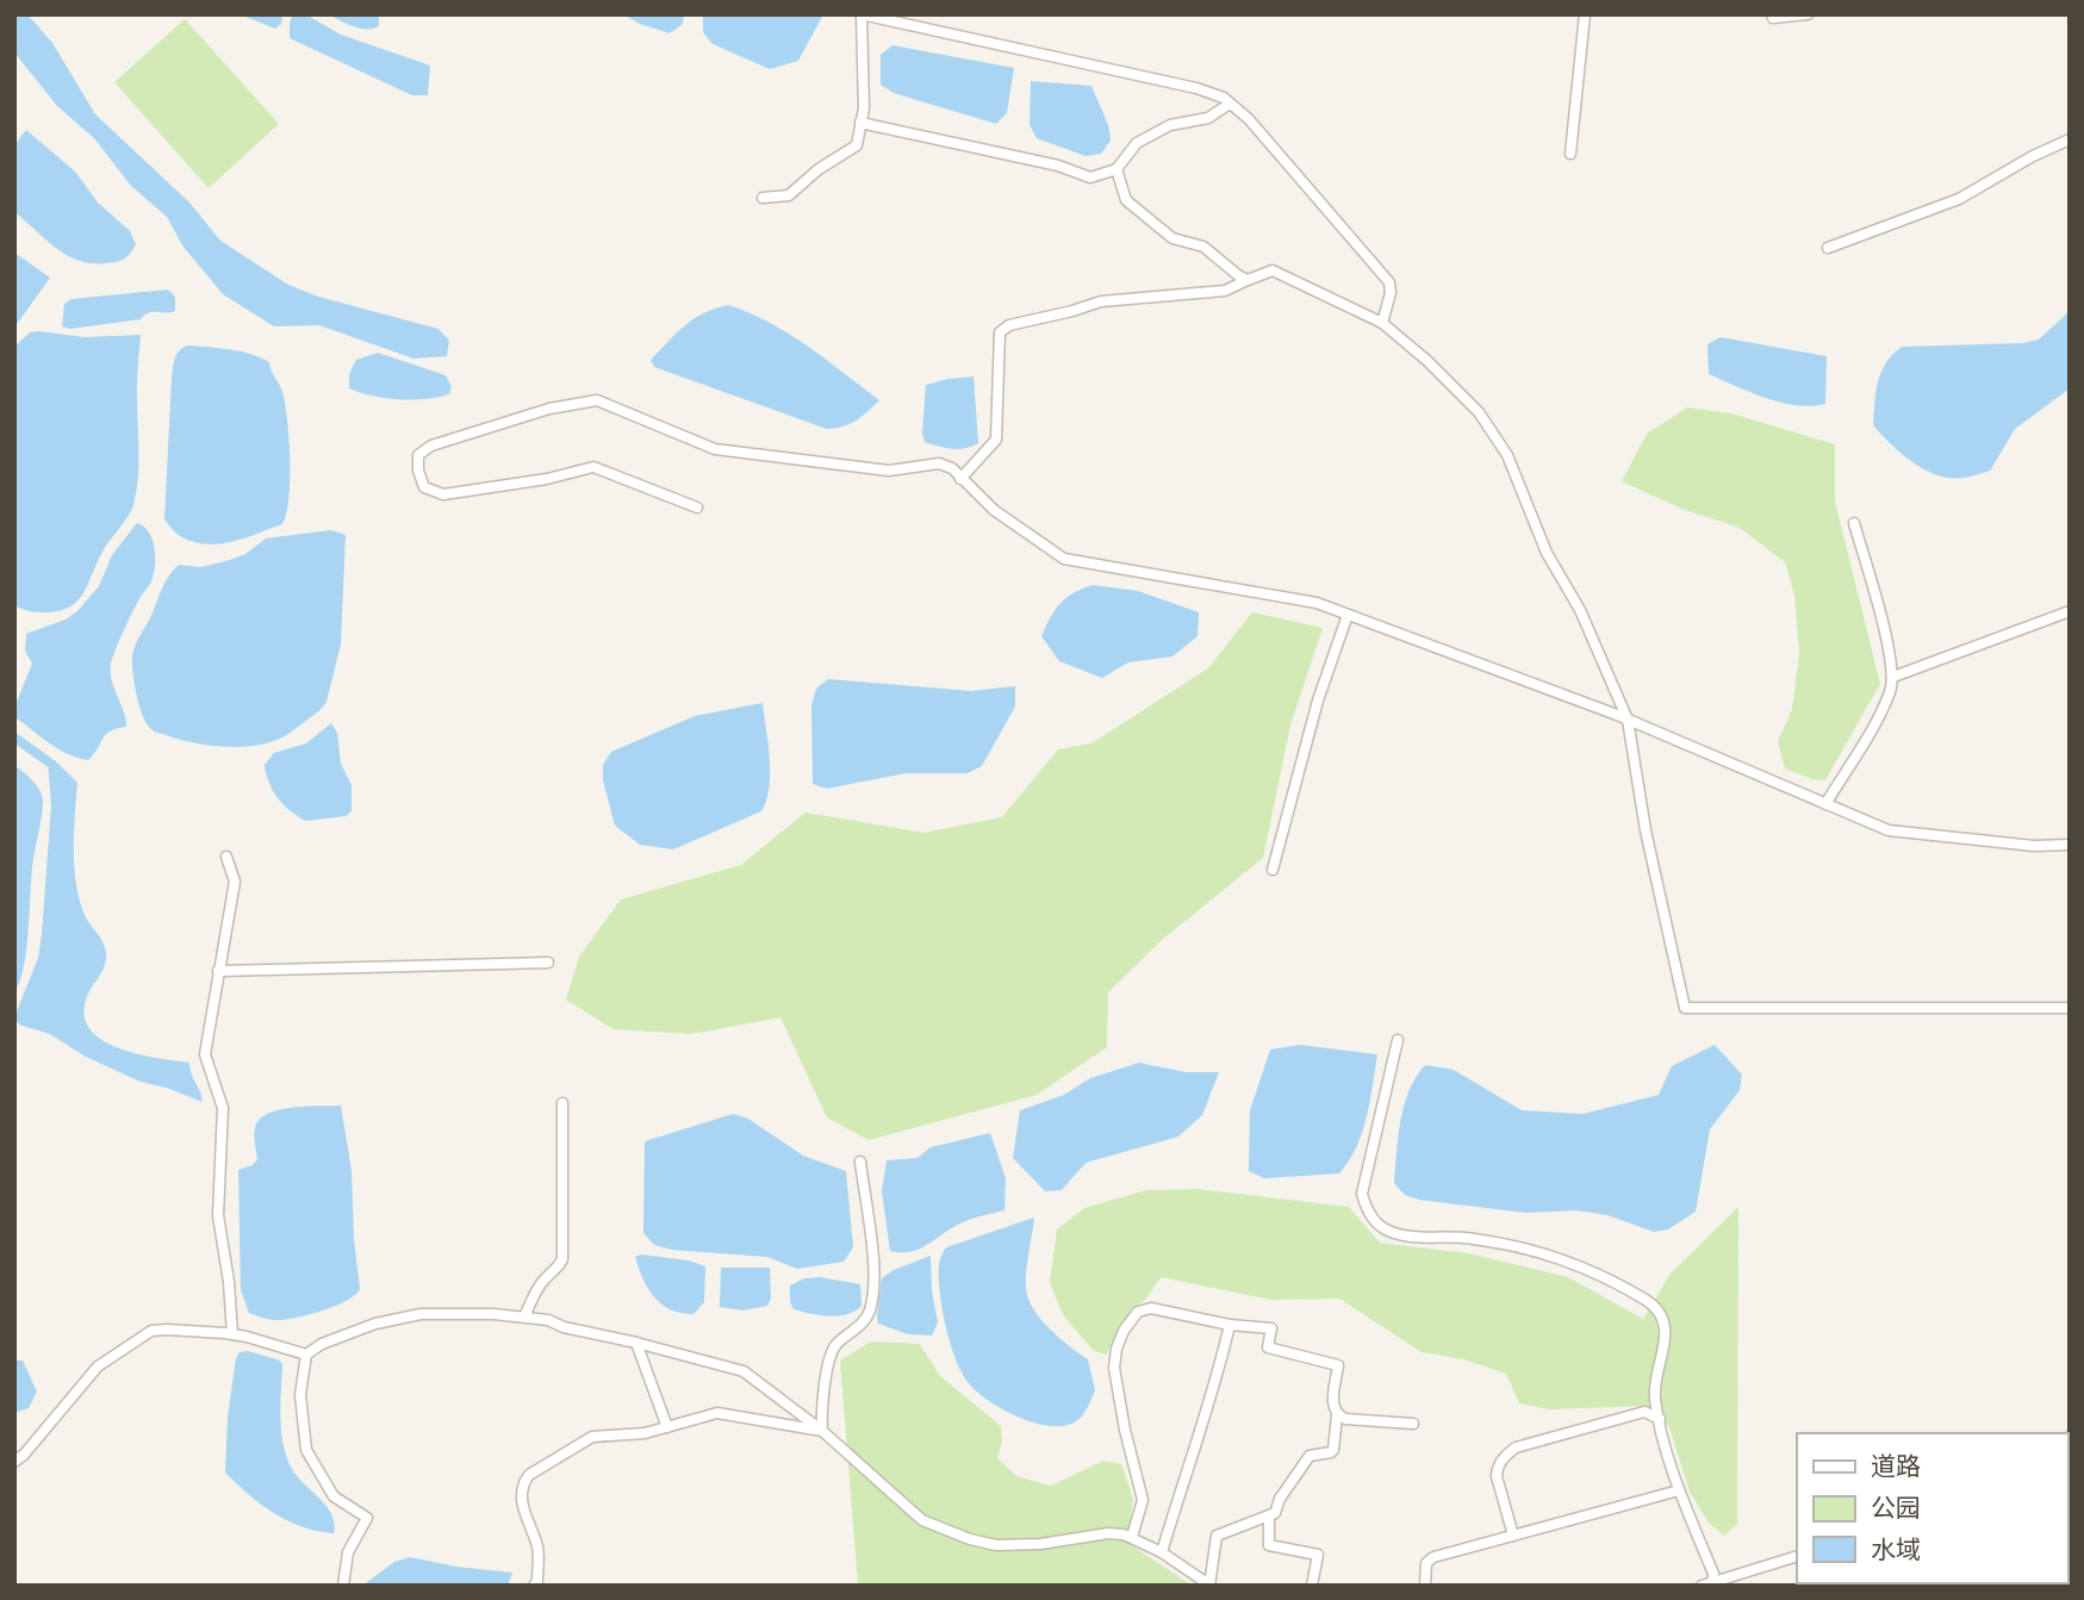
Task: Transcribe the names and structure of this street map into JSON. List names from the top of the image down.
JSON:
{
  "legend": ["道路", "公园", "水域"]
}
